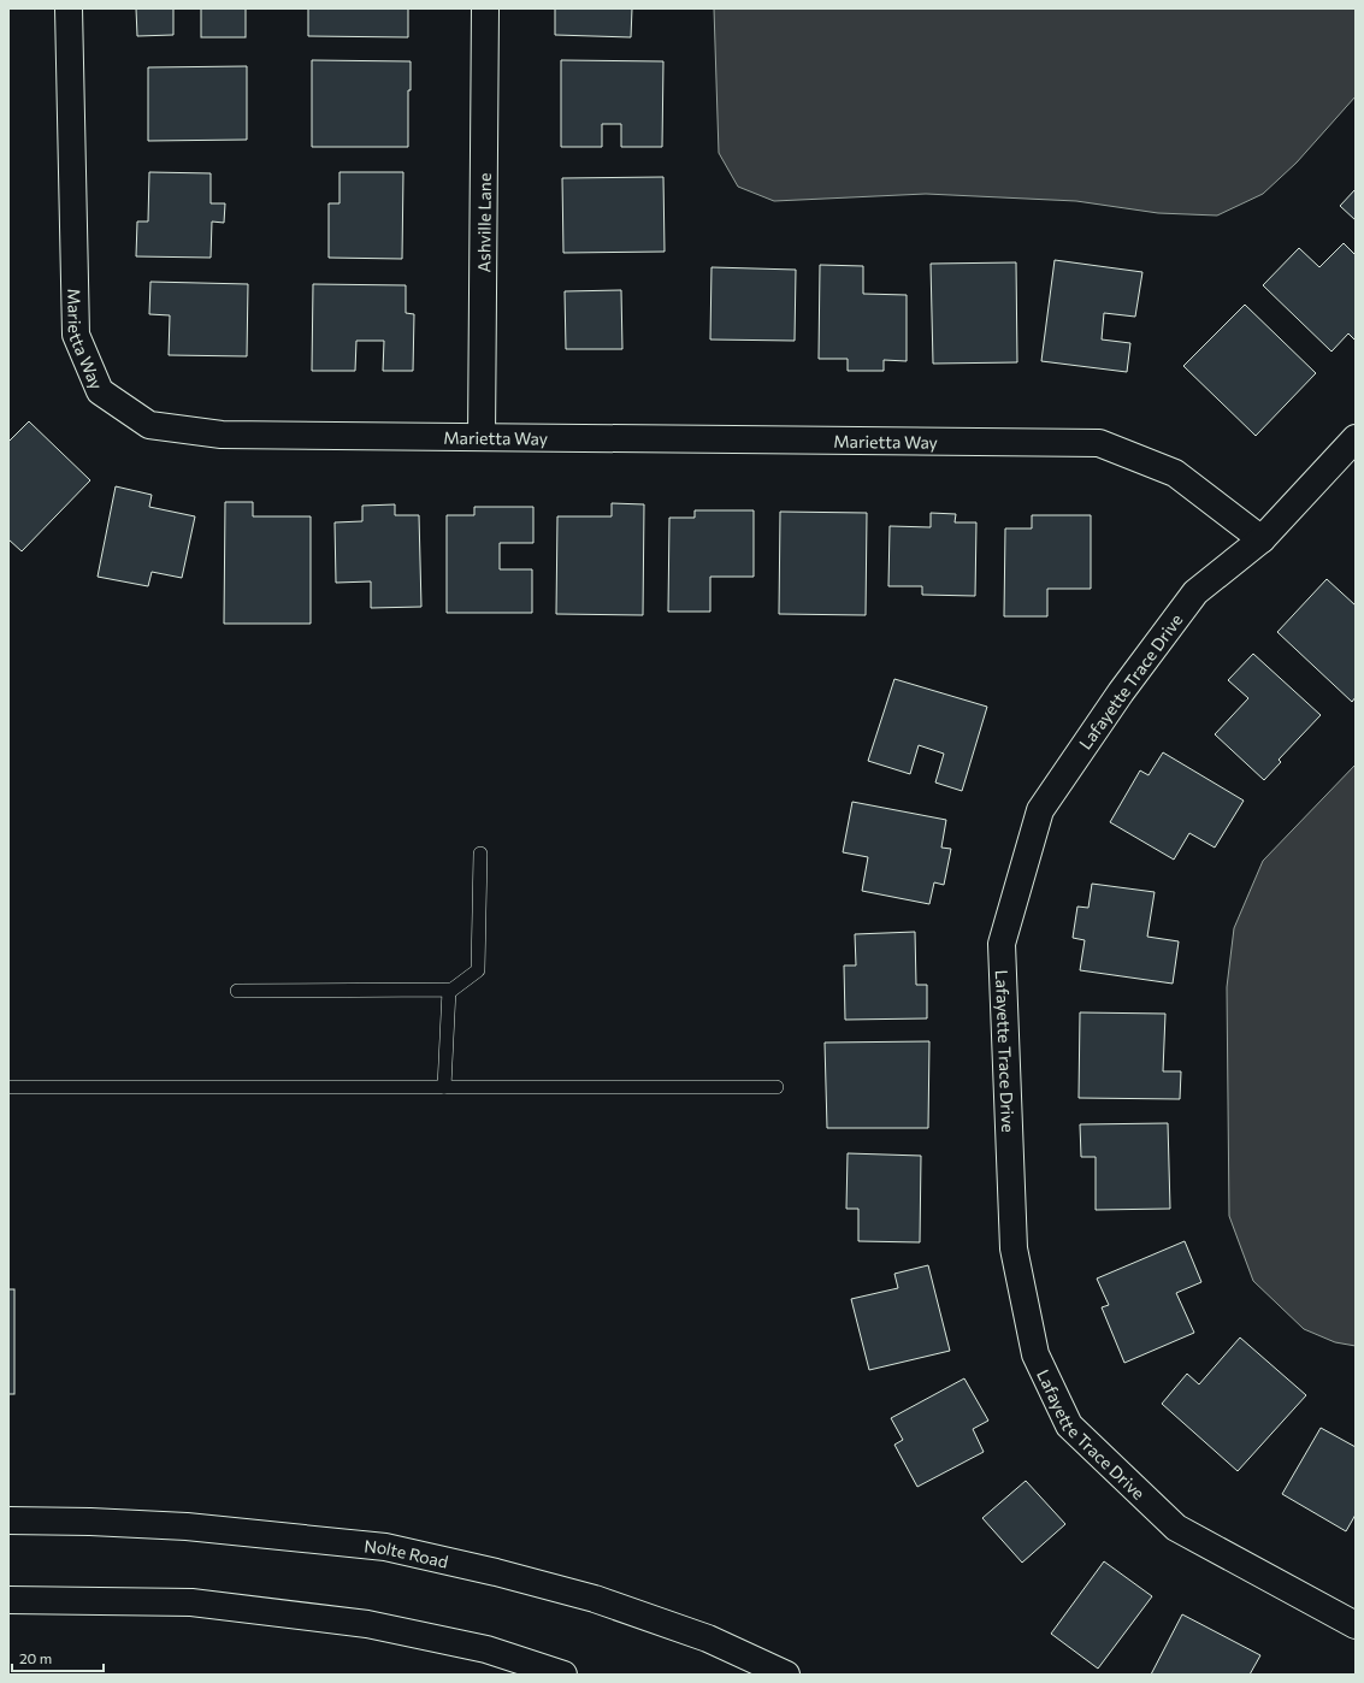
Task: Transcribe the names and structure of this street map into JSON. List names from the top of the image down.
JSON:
{
  "streets": {
    "street": [
      "Ashville Lane",
      "Marietta Way",
      "Lafayette Trace Drive",
      "Nolte Road"
    ]
  },
  "crossings": [
    ["Ashville Lane", "Marietta Way"],
    ["Marietta Way", "Lafayette Trace Drive"]
  ],
  "scale_bar": "20 m"
}
